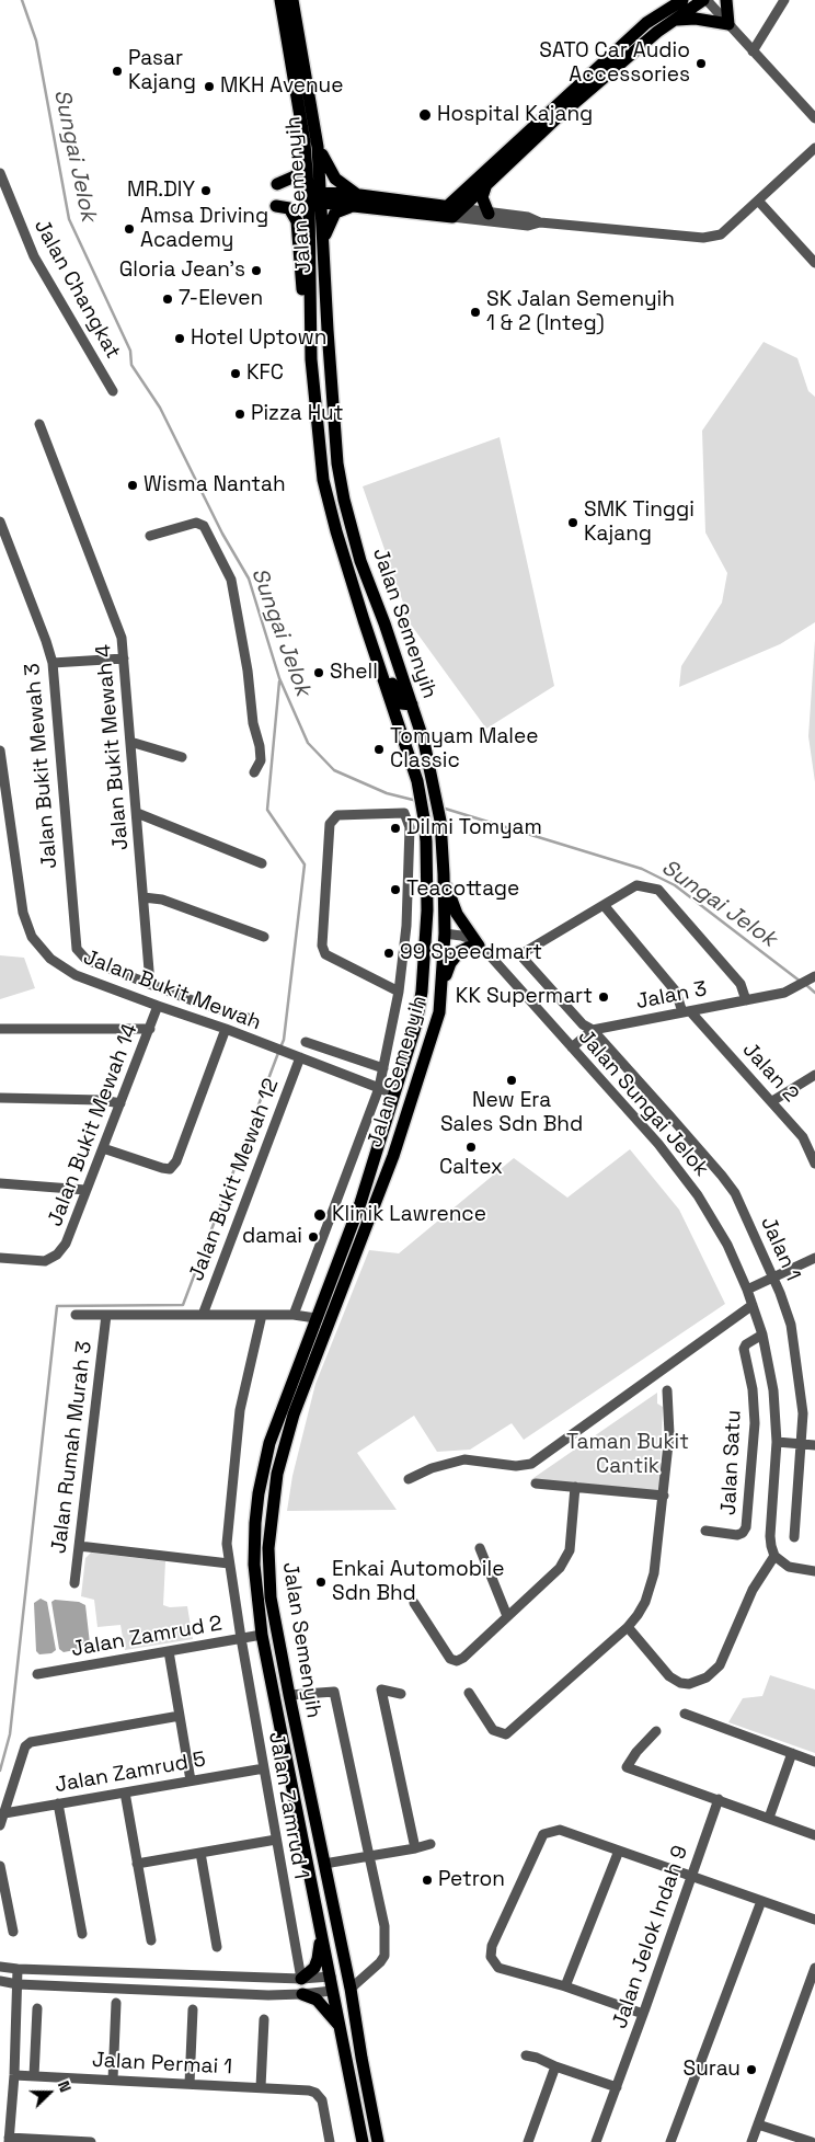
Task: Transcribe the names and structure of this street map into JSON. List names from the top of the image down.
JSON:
{
  "streets": {
    "main road": ["Jalan Semenyih"],
    "street": [
      "Jalan Changkat",
      "Jalan Bukit Mewah 4",
      "Jalan Bukit Mewah 3",
      "Jalan Bukit Mewah",
      "Jalan 3",
      "Jalan 2",
      "Jalan Sungai Jelok",
      "Jalan Bukit Mewah 14",
      "Jalan Bukit Mewah 12",
      "Jalan 1",
      "Jalan Rumah Murah 3",
      "Jalan Satu",
      "Jalan Zamrud 2",
      "Jalan Zamrud 5",
      "Jalan Zamrud 1",
      "Jalan Jelok Indah 9",
      "Jalan Permai 1"
    ]
  },
  "crossings": [
    ["Jalan Semenyih", "Jalan Bukit Mewah"],
    ["Jalan Semenyih", "Jalan Sungai Jelok"],
    ["Jalan Semenyih", "Jalan Zamrud 2"],
    ["Jalan Bukit Mewah 4", "Jalan Bukit Mewah 3"],
    ["Jalan Bukit Mewah", "Jalan Bukit Mewah 14"],
    ["Jalan Bukit Mewah", "Jalan Bukit Mewah 12"],
    ["Jalan 3", "Jalan 2"],
    ["Jalan 3", "Jalan Sungai Jelok"],
    ["Jalan 3", "Jalan 1"],
    ["Jalan Sungai Jelok", "Jalan Satu"],
    ["Jalan Zamrud 2", "Jalan Zamrud 1"],
    ["Jalan Zamrud 5", "Jalan Zamrud 1"]
  ],
  "water": ["Sungai Jelok"],
  "parks": ["Taman Bukit Cantik"],
  "places": [
    "SATO Car Audio Accessories",
    "Pasar Kajang",
    "MKH Avenue",
    "Hospital Kajang",
    "MR.DIY",
    "Amsa Driving Academy",
    "Gloria Jean's",
    "7-Eleven",
    "SK Jalan Semenyih 1 & 2 (Integ)",
    "Hotel Uptown",
    "KFC",
    "Pizza Hut",
    "Wisma Nantah",
    "SMK Tinggi Kajang",
    "Shell",
    "Tomyam Malee Classic",
    "Dilmi Tomyam",
    "Teacottage",
    "99 Speedmart",
    "KK Supermart",
    "New Era Sales Sdn Bhd",
    "Caltex",
    "Klinik Lawrence",
    "damai",
    "Enkai Automobile Sdn Bhd",
    "Petron",
    "Surau"
  ],
  "north": "right"
}
